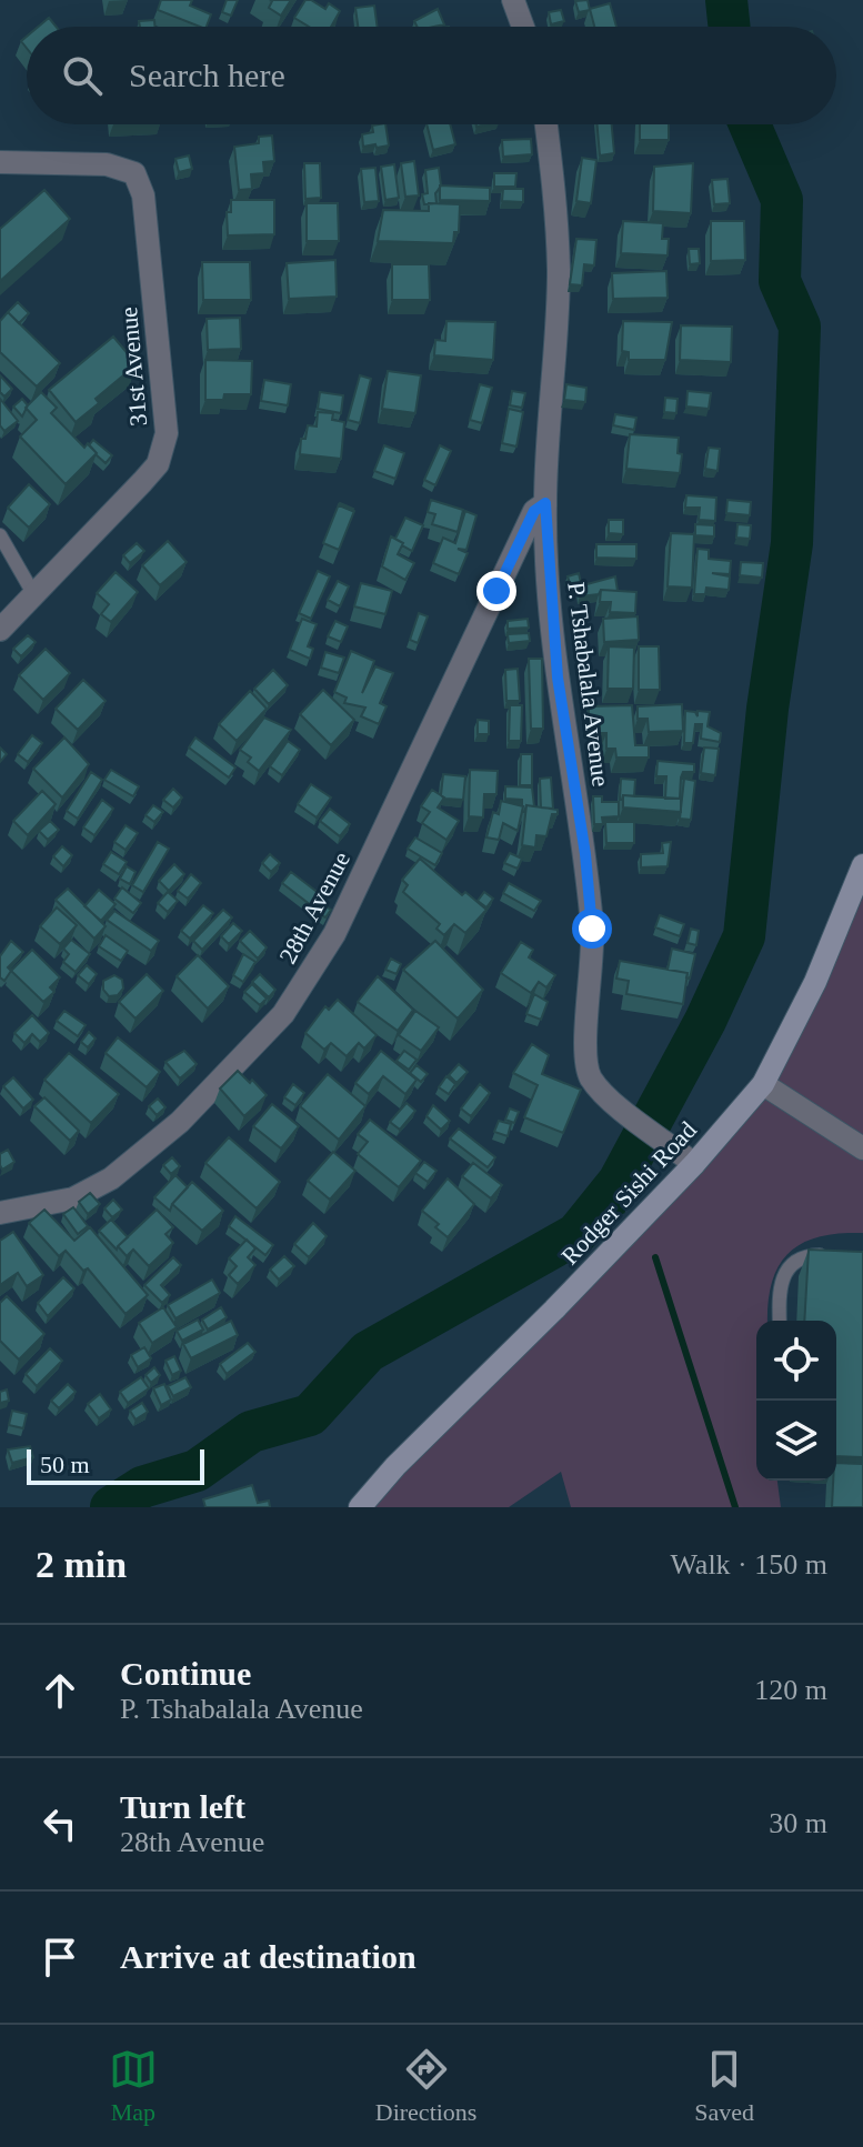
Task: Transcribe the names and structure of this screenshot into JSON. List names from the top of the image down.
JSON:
{
  "streets": {
    "street": [
      "31st Avenue",
      "P. Tshabalala Avenue",
      "28th Avenue",
      "Rodger Sishi Road"
    ]
  },
  "crossings": [
    ["P. Tshabalala Avenue", "28th Avenue"],
    ["P. Tshabalala Avenue", "Rodger Sishi Road"]
  ],
  "scale_bar": "50 m",
  "page": {
    "search": "Search here",
    "scale": "50 m",
    "heading": ["2 min", "Walk · 150 m"],
    "list": [
      ["Continue", "P. Tshabalala Avenue", "120 m"],
      ["Turn left", "28th Avenue", "30 m"],
      "Arrive at destination"
    ],
    "nav": ["Map", "Directions", "Saved"]
  }
}
